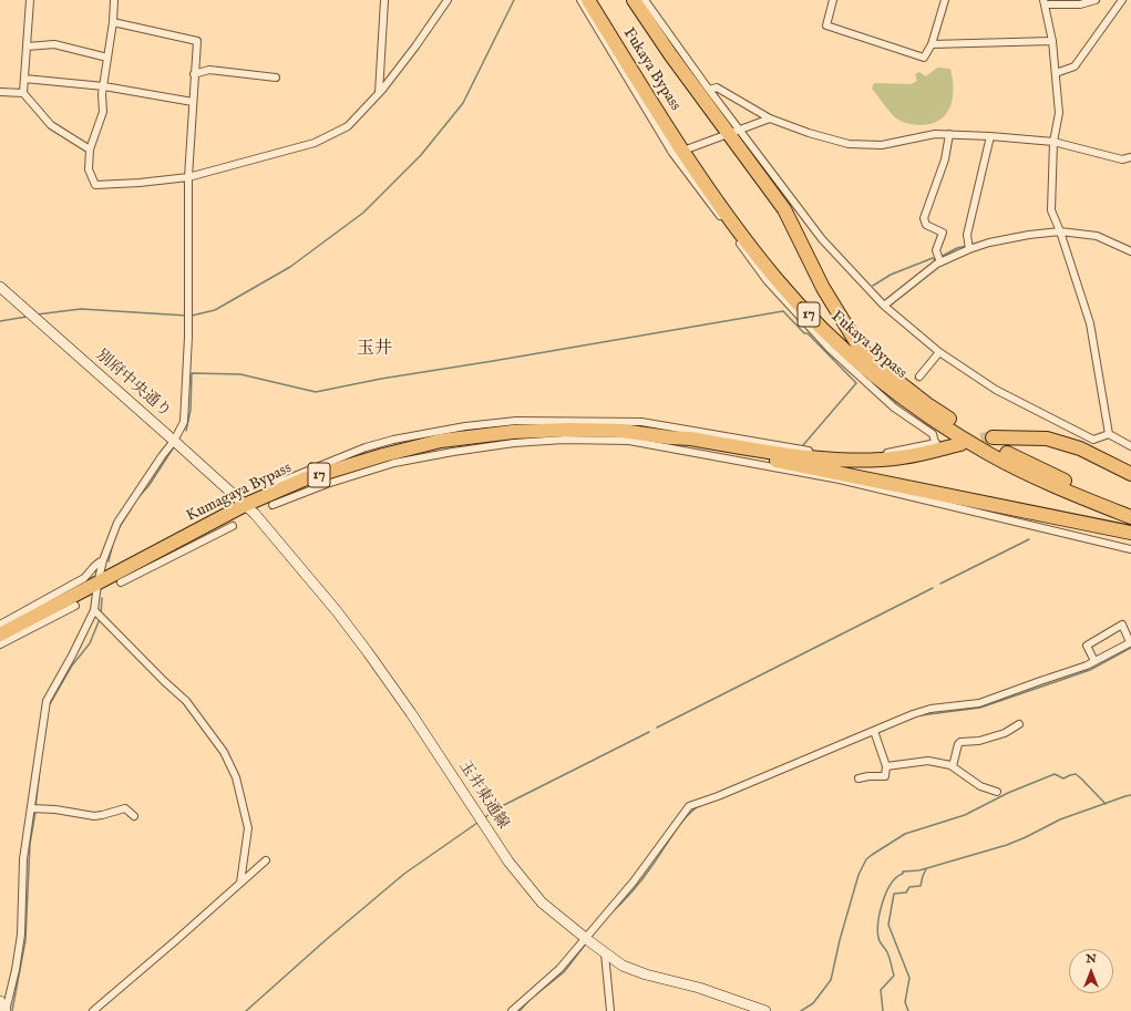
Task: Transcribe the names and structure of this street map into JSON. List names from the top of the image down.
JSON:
{
  "streets": {
    "highway": ["Fukaya Bypass", "17", "Kumagaya Bypass"],
    "street": ["別府中央通り", "玉井東通線"]
  },
  "crossings": [
    ["17", "Kumagaya Bypass"],
    ["別府中央通り", "Kumagaya Bypass"],
    ["別府中央通り", "玉井東通線"],
    ["Kumagaya Bypass", "玉井東通線"]
  ],
  "districts": ["玉井"],
  "north": "top"
}
